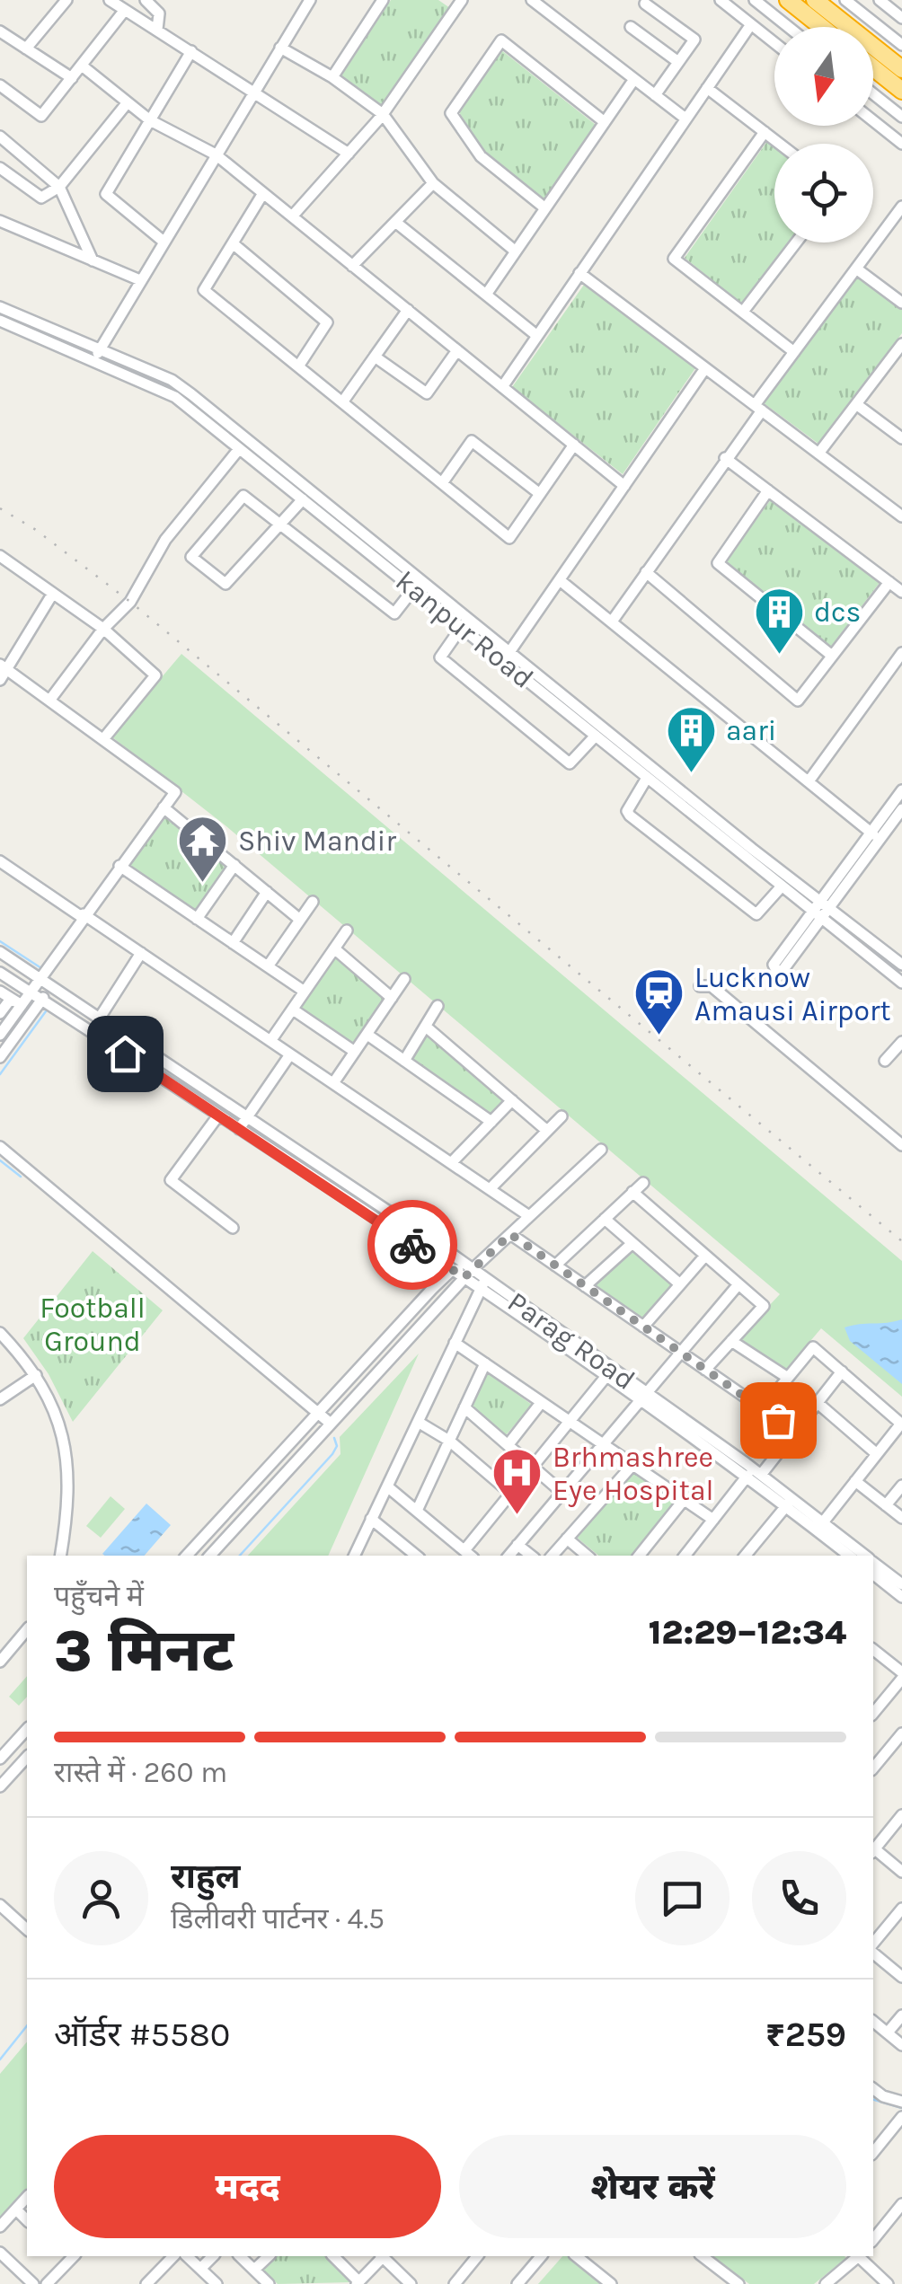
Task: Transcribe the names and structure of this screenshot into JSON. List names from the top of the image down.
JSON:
{
  "streets": {
    "street": ["kanpur Road", "Parag Road"]
  },
  "parks": ["Football Ground"],
  "places": {
    "building": ["dcs", "aari"],
    "temple": ["Shiv Mandir"],
    "station": ["Lucknow Amausi Airport"],
    "hospital": ["Brhmashree Eye Hospital"]
  },
  "north": "bottom",
  "page": {
    "heading": ["3 मिनट", "पहुँचने में", "12:29–12:34"],
    "panel": [
      "राहुल",
      "डिलीवरी पार्टनर · 4.5",
      "ऑर्डर #5580",
      "₹259"
    ],
    "bar": "रास्ते में · 260 m",
    "buttons": ["मदद", "शेयर करें"]
  }
}
